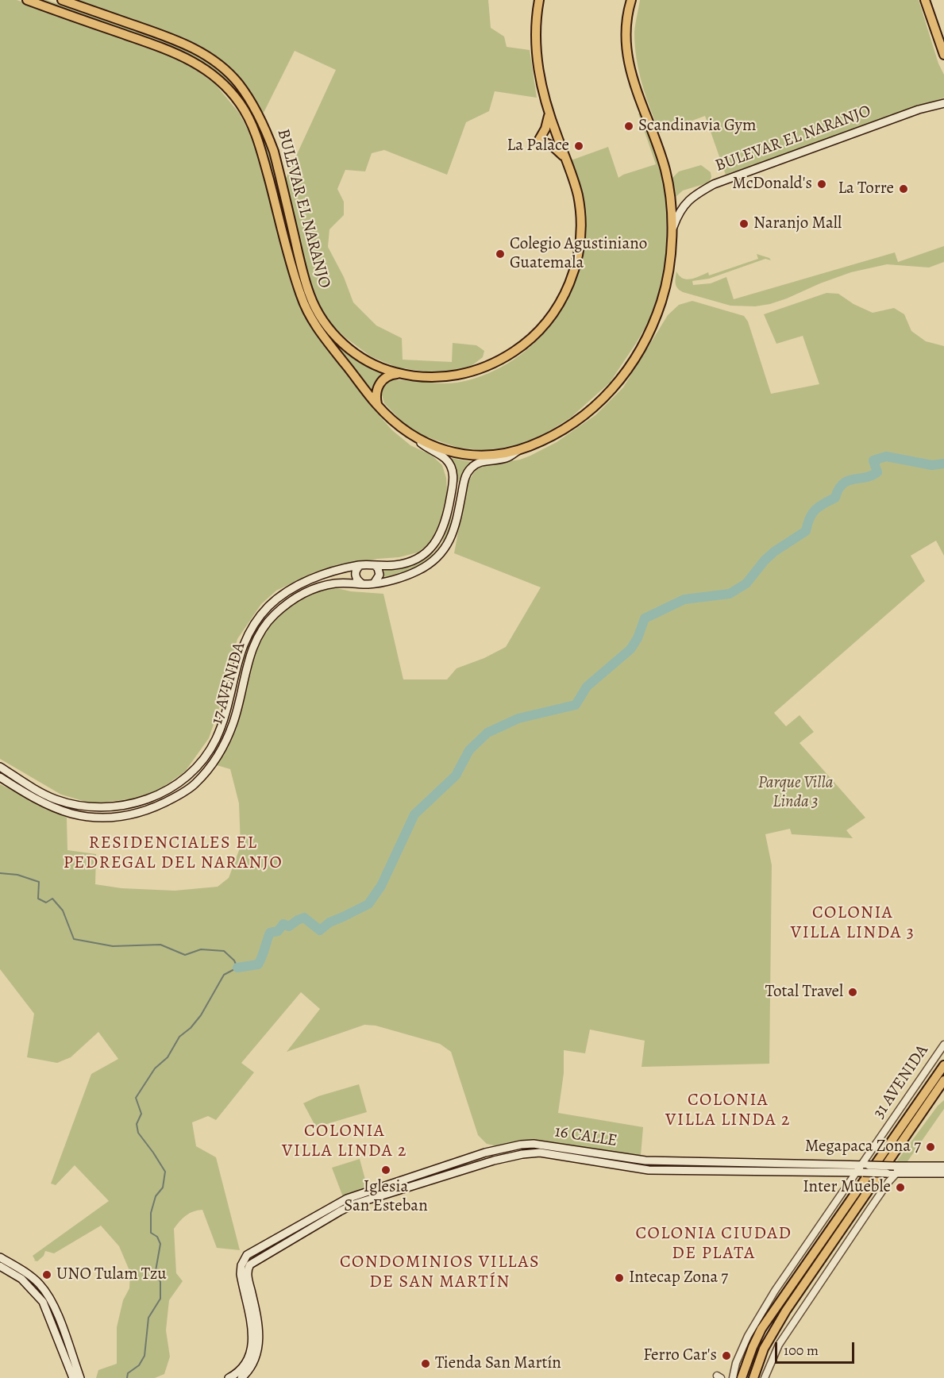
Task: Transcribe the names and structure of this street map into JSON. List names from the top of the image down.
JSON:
{
  "streets": {
    "main road": ["BULEVAR EL NARANJO", "17 AVENIDA", "16 CALLE"],
    "street": ["31 AVENIDA"]
  },
  "crossings": [
    ["BULEVAR EL NARANJO", "17 AVENIDA"],
    ["31 AVENIDA", "16 CALLE"]
  ],
  "districts": [
    "RESIDENCIALES EL PEDREGAL DEL NARANJO",
    "COLONIA VILLA LINDA 3",
    "COLONIA VILLA LINDA 2",
    "COLONIA VILLA LINDA 2",
    "COLONIA CIUDAD DE PLATA",
    "CONDOMINIOS VILLAS DE SAN MARTÍN"
  ],
  "parks": ["Parque Villa Linda 3"],
  "places": [
    "Scandinavia Gym",
    "La Palace",
    "McDonald's",
    "La Torre",
    "Naranjo Mall",
    "Colegio Agustiniano Guatemala",
    "Total Travel",
    "Megapaca Zona 7",
    "Iglesia San Esteban",
    "Inter Mueble",
    "UNO Tulam Tzu",
    "Intecap Zona 7",
    "Ferro Car's",
    "Tienda San Martín"
  ],
  "scale_bar": "100 m"
}
